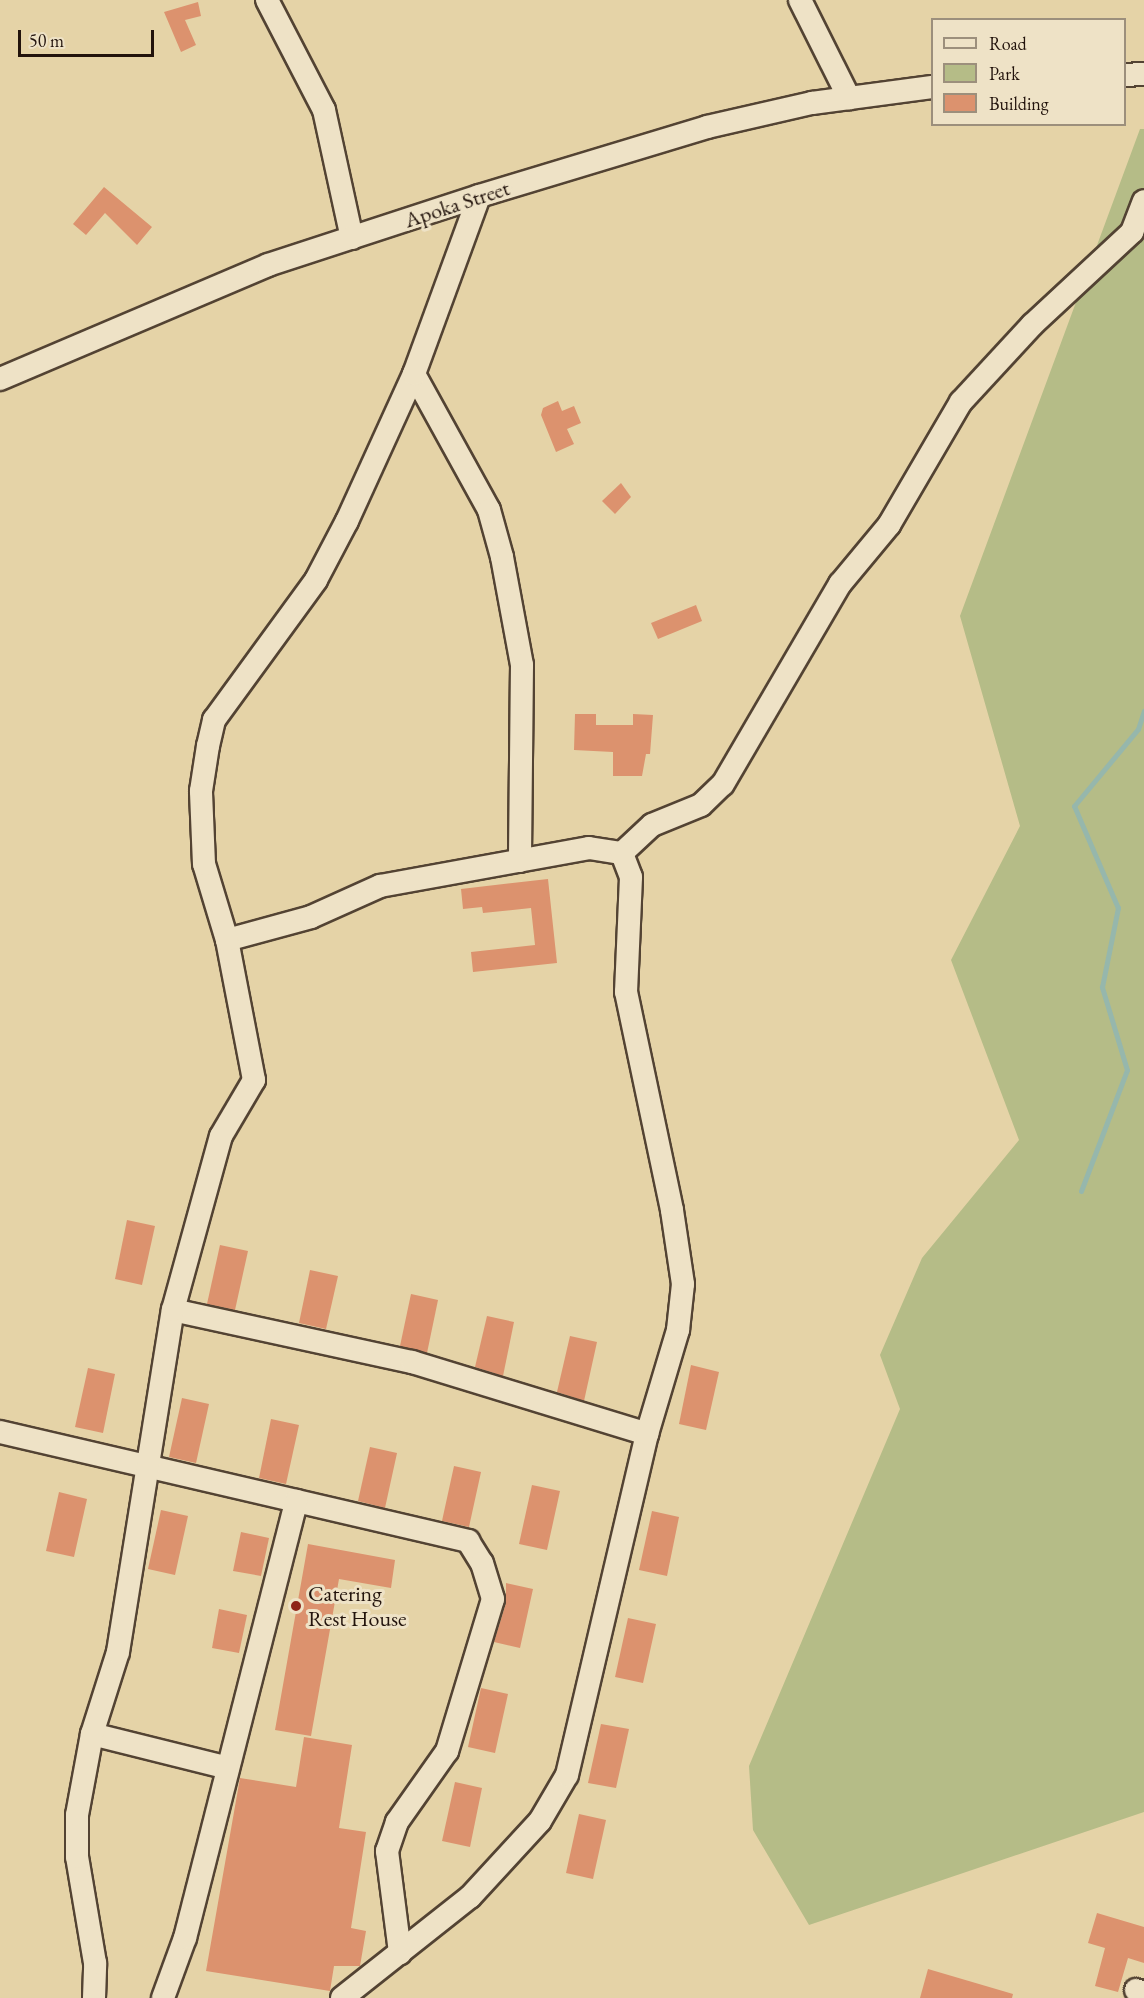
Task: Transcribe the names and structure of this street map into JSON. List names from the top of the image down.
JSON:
{
  "streets": {
    "street": ["Apoka Street"]
  },
  "places": ["Catering Rest House"],
  "legend": ["Road", "Park", "Building"],
  "scale_bar": "50 m"
}
